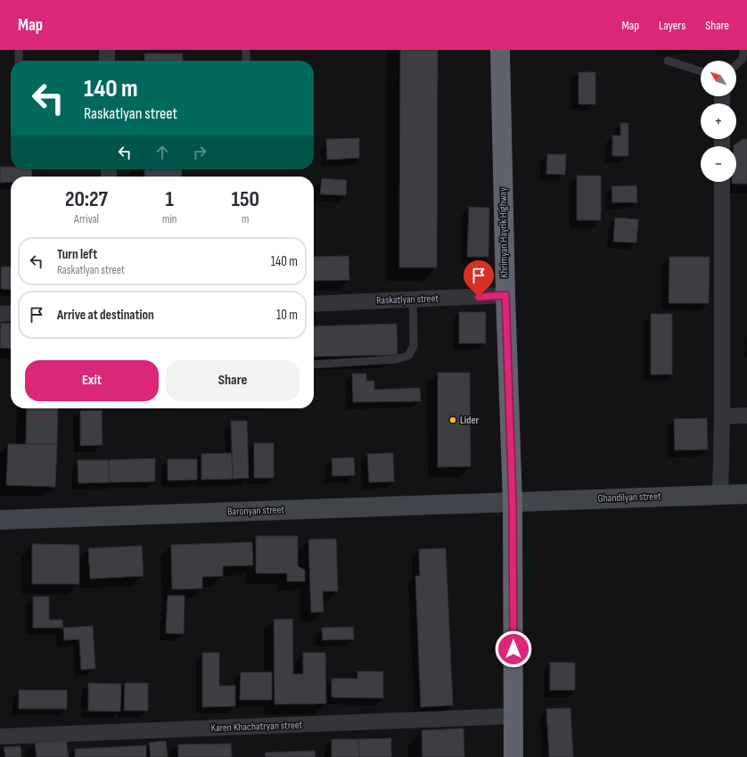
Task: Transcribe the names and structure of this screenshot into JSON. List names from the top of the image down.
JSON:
{
  "streets": {
    "highway": ["Khrimyan Hayrik Highway"],
    "main road": ["Ghandilyan street", "Baronyan street"],
    "street": ["Raskatlyan street", "Karen Khachatryan street"]
  },
  "crossings": [
    ["Khrimyan Hayrik Highway", "Raskatlyan street"],
    ["Khrimyan Hayrik Highway", "Ghandilyan street"],
    ["Khrimyan Hayrik Highway", "Baronyan street"],
    ["Khrimyan Hayrik Highway", "Karen Khachatryan street"],
    ["Ghandilyan street", "Baronyan street"]
  ],
  "places": ["Lider"],
  "north": "top left",
  "page": {
    "header": "Map",
    "nav": ["Map", "Layers", "Share"],
    "map_buttons": ["+", "−"],
    "turn": ["140 m", "Raskatlyan street"],
    "eta": [
      "20:27",
      "Arrival",
      "1",
      "min",
      "150",
      "m"
    ],
    "list": [
      {
        "name": "Turn left",
        "note": "Raskatlyan street",
        "value": "140 m"
      },
      {
        "name": "Arrive at destination",
        "value": "10 m"
      }
    ],
    "buttons": ["Exit", "Share"]
  }
}
